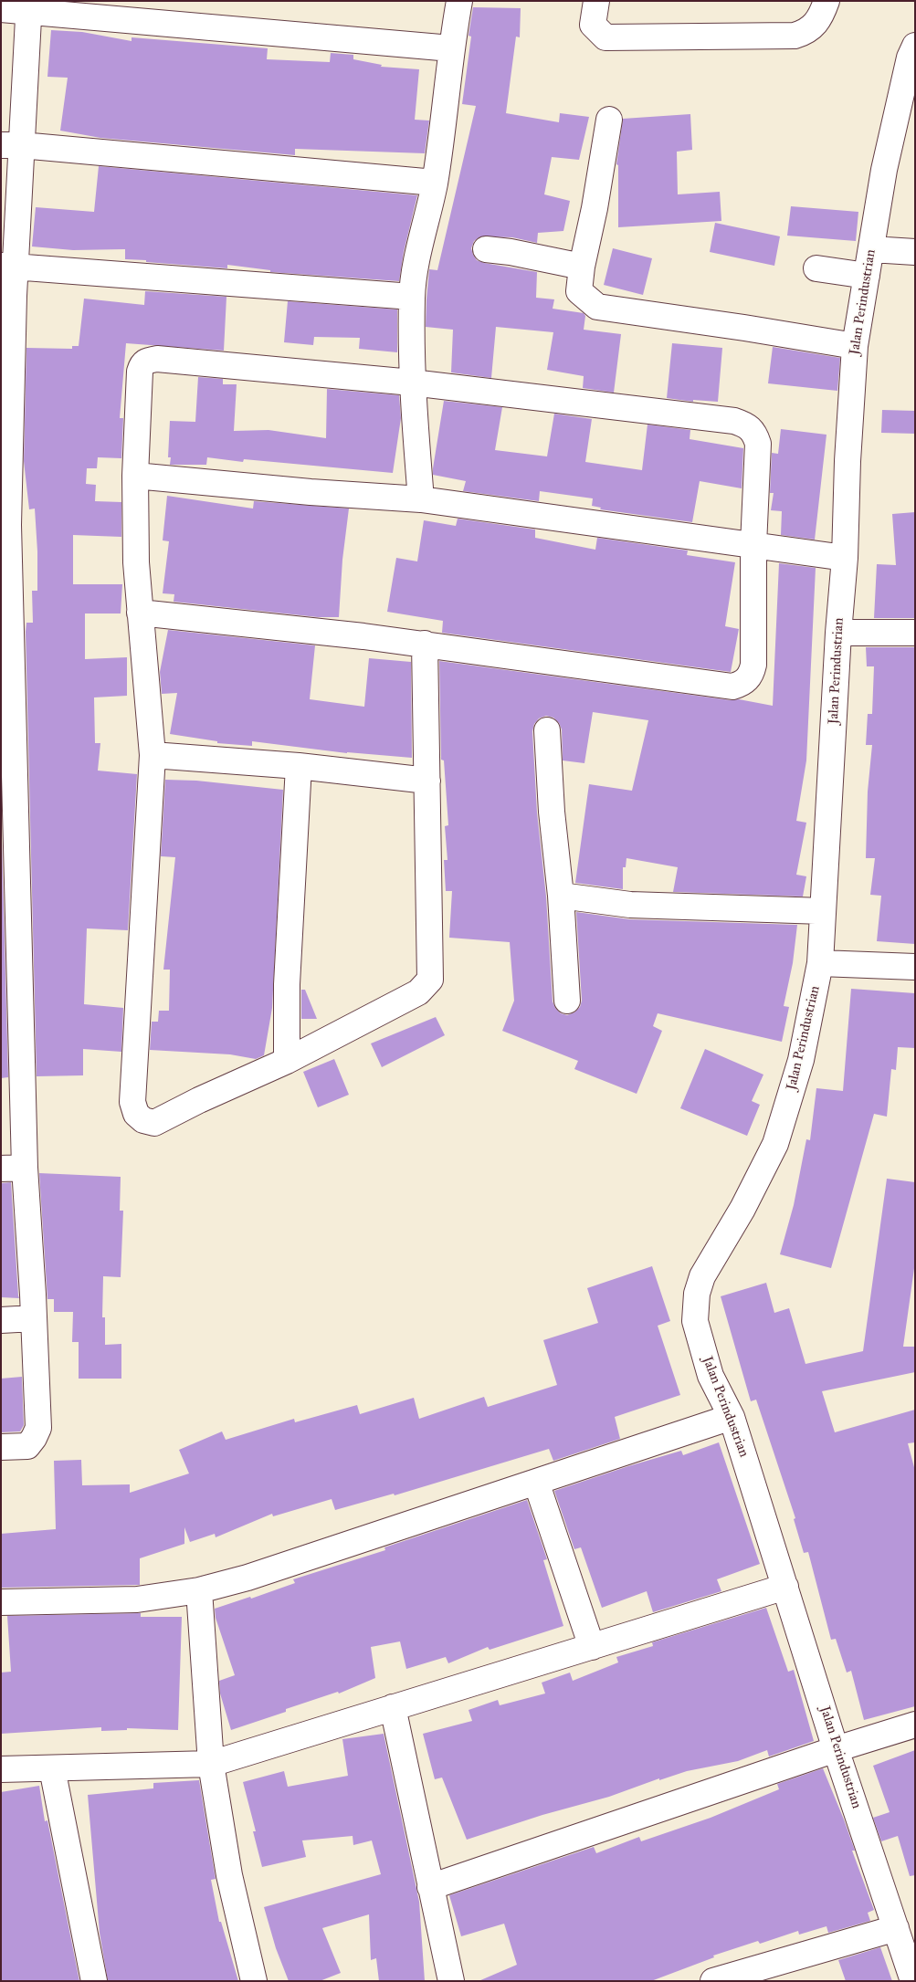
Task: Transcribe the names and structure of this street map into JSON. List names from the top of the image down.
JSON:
{
  "streets": {
    "street": ["Jalan Perindustrian"]
  }
}
